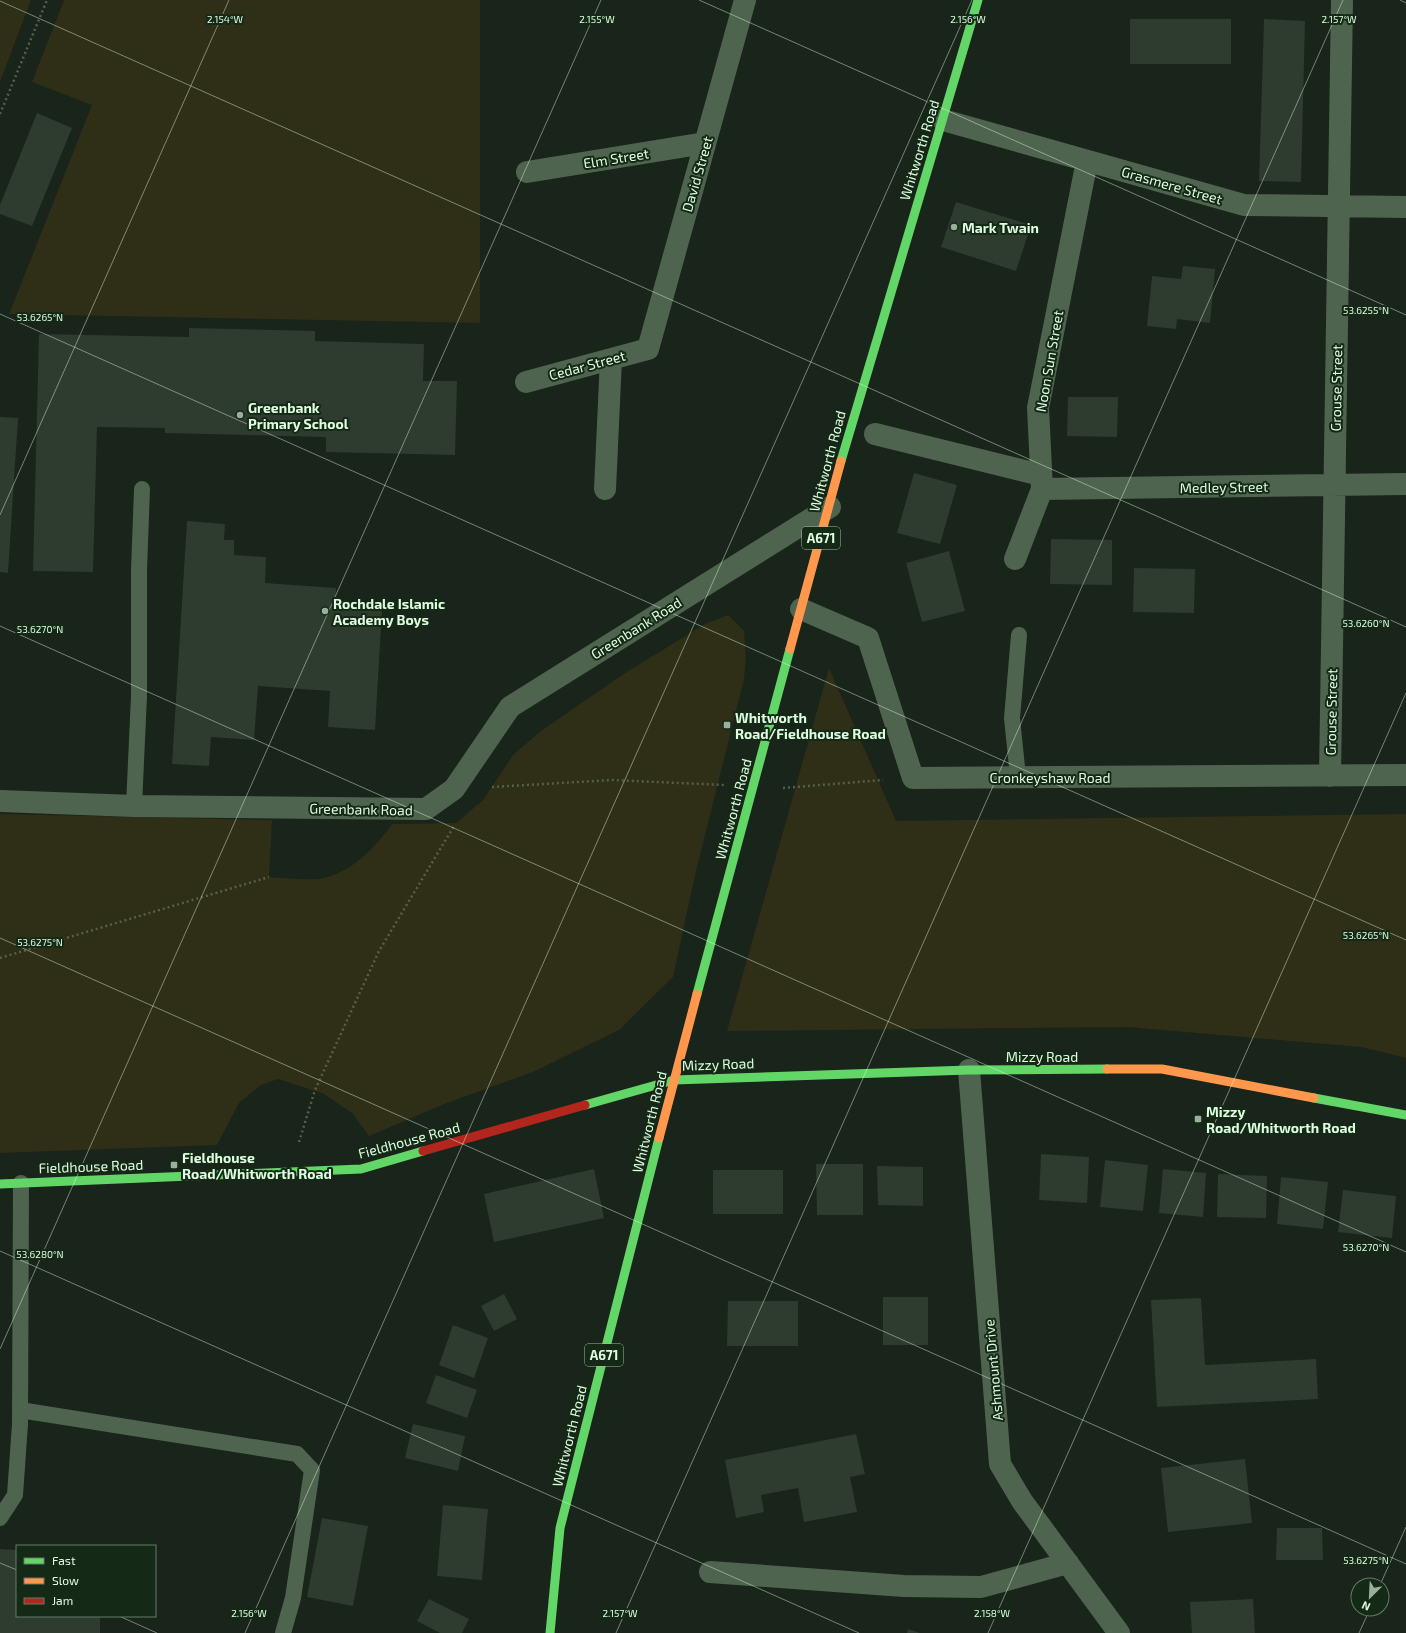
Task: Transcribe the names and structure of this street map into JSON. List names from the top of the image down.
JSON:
{
  "streets": {
    "main road": [
      "Whitworth Road",
      "A671",
      "Mizzy Road",
      "Fieldhouse Road"
    ],
    "street": [
      "Elm Street",
      "David Street",
      "Grasmere Street",
      "Noon Sun Street",
      "Cedar Street",
      "Grouse Street",
      "Medley Street",
      "Greenbank Road",
      "Cronkeyshaw Road",
      "Ashmount Drive"
    ]
  },
  "crossings": [
    ["Whitworth Road", "Grasmere Street"],
    ["Whitworth Road", "Greenbank Road"],
    ["Whitworth Road", "Mizzy Road"],
    ["Whitworth Road", "Fieldhouse Road"],
    ["Elm Street", "David Street"],
    ["David Street", "Cedar Street"],
    ["Grasmere Street", "Noon Sun Street"],
    ["Grasmere Street", "Grouse Street"],
    ["Noon Sun Street", "Medley Street"],
    ["Grouse Street", "Medley Street"],
    ["Grouse Street", "Cronkeyshaw Road"],
    ["Mizzy Road", "Fieldhouse Road"],
    ["Mizzy Road", "Ashmount Drive"]
  ],
  "places": {
    "other": ["Mark Twain", "Greenbank Primary School", "Rochdale Islamic Academy Boys"],
    "transit": ["Whitworth Road/Fieldhouse Road", "Mizzy Road/Whitworth Road", "Fieldhouse Road/Whitworth Road"]
  },
  "legend": ["Fast", "Slow", "Jam"],
  "north": "bottom left",
  "coordinates": [
    "2.154°W",
    "2.155°W",
    "2.156°W",
    "2.157°W",
    "53.6255°N",
    "53.6265°N",
    "53.6260°N",
    "53.6270°N",
    "53.6275°N",
    "53.6280°N",
    "2.158°W"
  ]
}
